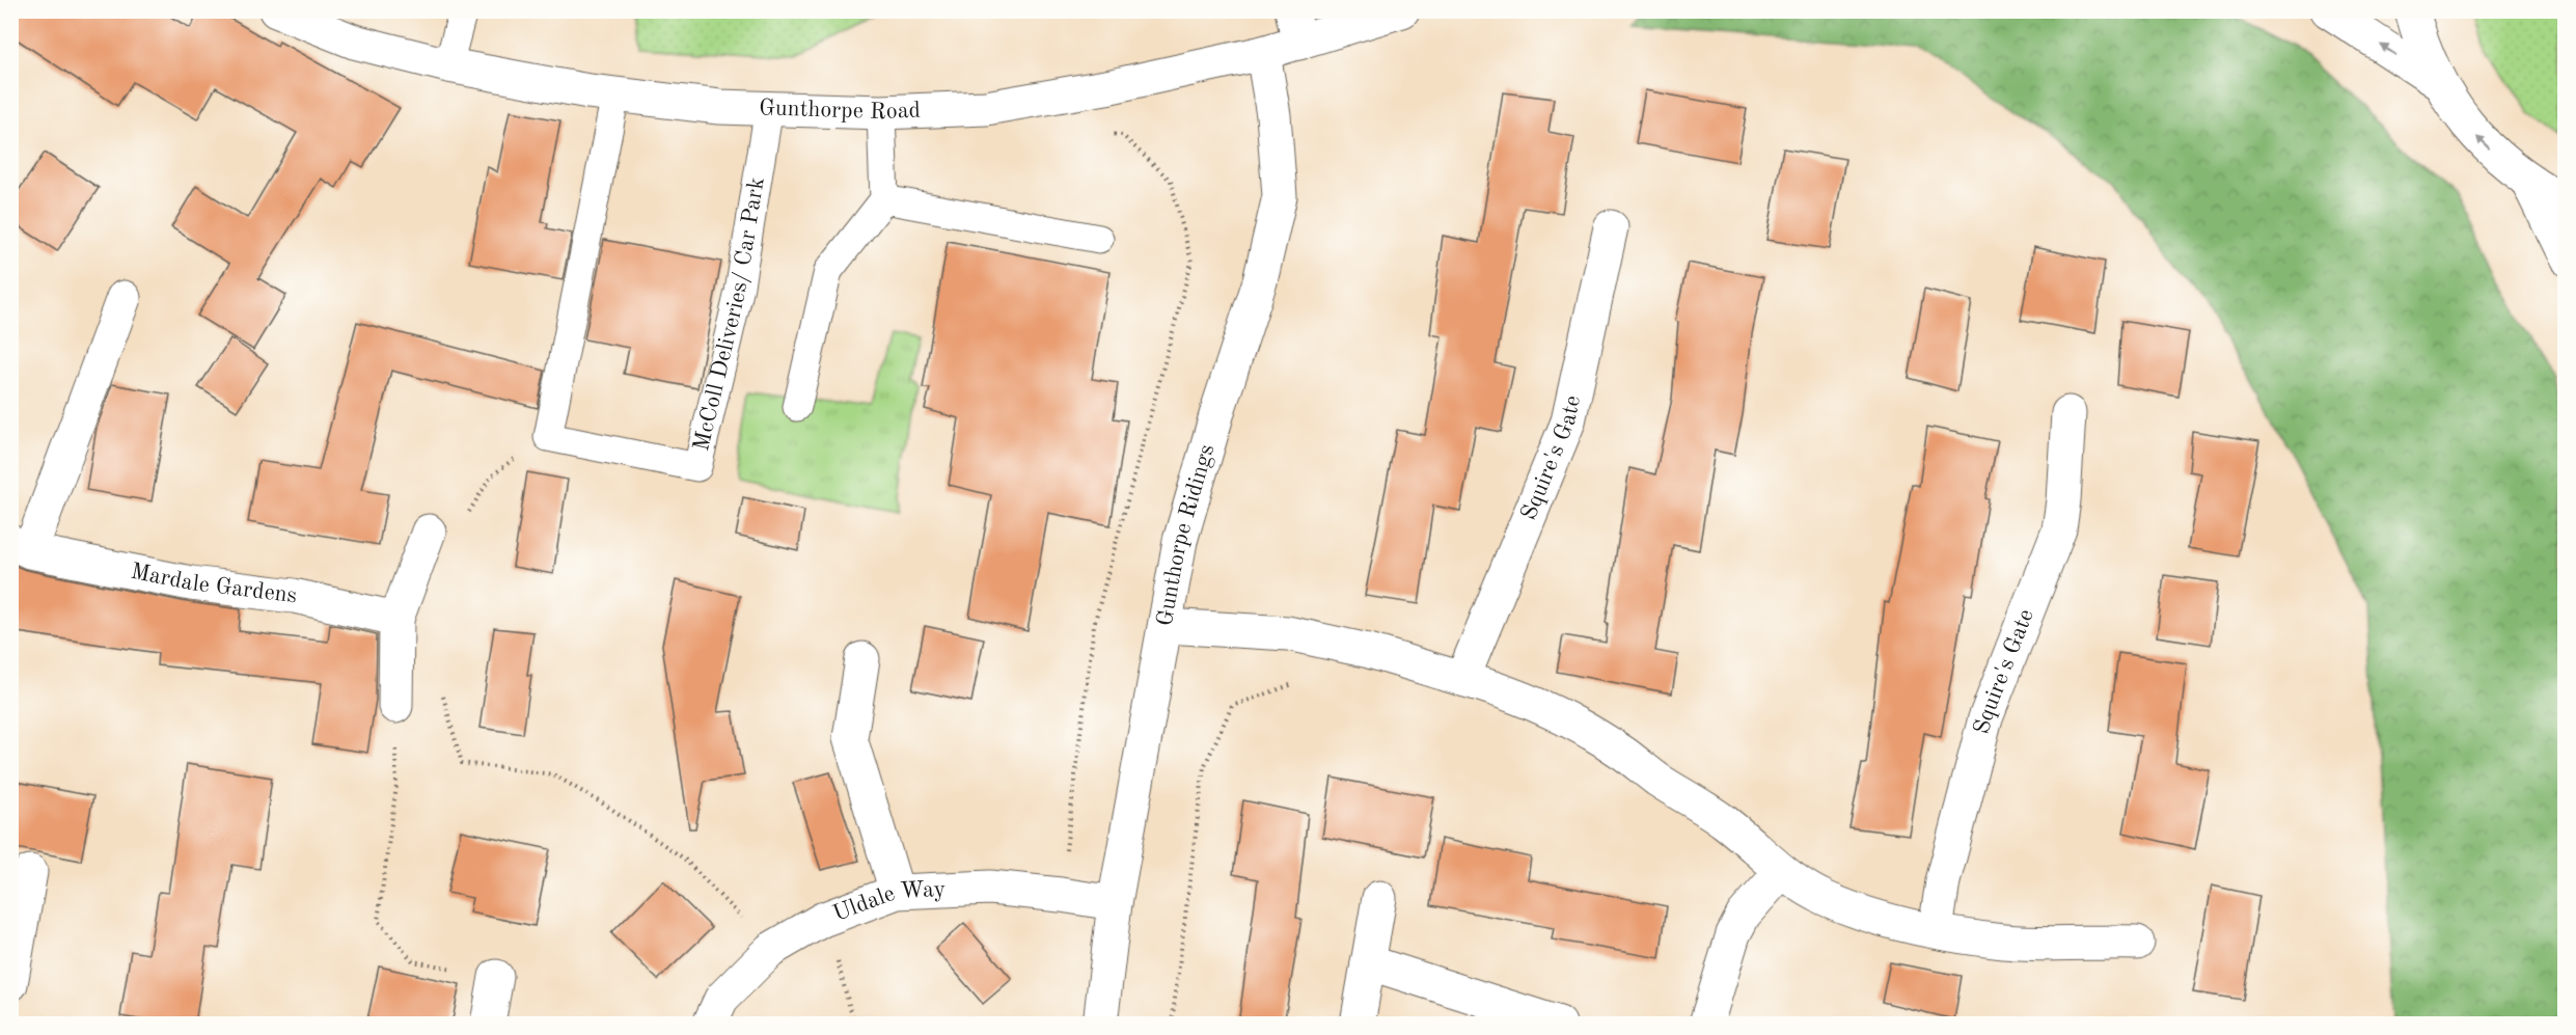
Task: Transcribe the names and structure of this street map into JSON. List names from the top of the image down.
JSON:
{
  "streets": {
    "main road": [
      "Gunthorpe Road",
      "Squire's Gate",
      "Gunthorpe Ridings",
      "Mardale Gardens",
      "Uldale Way"
    ],
    "lane": ["McColl Deliveries/ Car Park"]
  },
  "crossings": [
    ["Gunthorpe Road", "McColl Deliveries/ Car Park"],
    ["Gunthorpe Road", "Gunthorpe Ridings"],
    ["Gunthorpe Ridings", "Uldale Way"]
  ]
}
